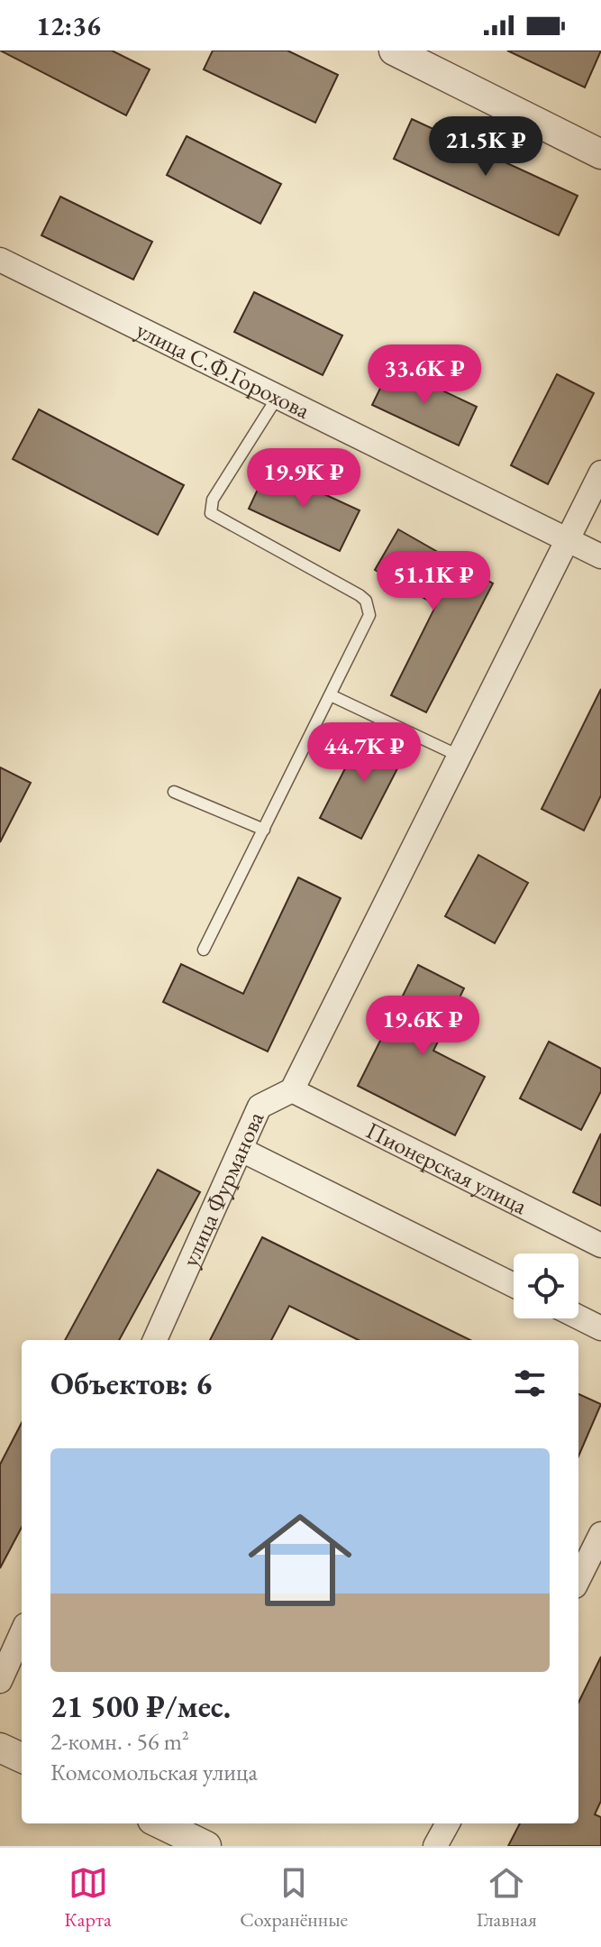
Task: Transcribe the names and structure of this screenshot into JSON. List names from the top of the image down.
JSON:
{
  "streets": {
    "street": ["улица С.Ф.Горохова", "Пионерская улица", "улица Фурманова"]
  },
  "crossings": [
    ["Пионерская улица", "улица Фурманова"]
  ],
  "page": {
    "status": "12:36",
    "price": [
      "21.5K ₽",
      "33.6K ₽",
      "19.9K ₽",
      "51.1K ₽",
      "44.7K ₽",
      "19.6K ₽"
    ],
    "heading": "Объектов: 6",
    "list": [
      {
        "name": "21 500 ₽/мес.",
        "note": "2-комн. · 56 m² · Комсомольская улица"
      }
    ],
    "tabs": ["Карта", "Сохранённые", "Главная"]
  }
}
